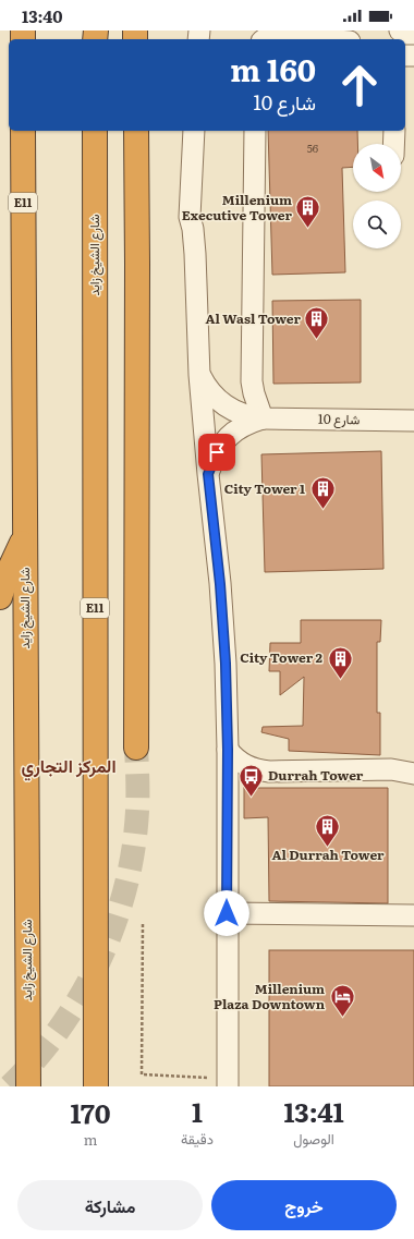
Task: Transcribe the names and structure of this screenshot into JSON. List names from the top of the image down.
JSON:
{
  "streets": {
    "highway": ["E11", "شارع الشيخ زايد"],
    "street": ["شارع 10"]
  },
  "districts": ["المركز التجاري"],
  "places": {
    "building": [
      "Millenium Executive Tower",
      "Al Wasl Tower",
      "City Tower 1",
      "City Tower 2",
      "Al Durrah Tower"
    ],
    "bus stop": ["Durrah Tower"],
    "hotel": ["Millenium Plaza Downtown"]
  },
  "house_numbers": ["56"],
  "north": "bottom right",
  "page": {
    "status": "13:40",
    "turn": ["160 m", "شارع 10"],
    "eta": [
      "13:41",
      "الوصول",
      "1",
      "دقيقة",
      "170",
      "m"
    ],
    "buttons": ["خروج", "مشاركة"]
  }
}
